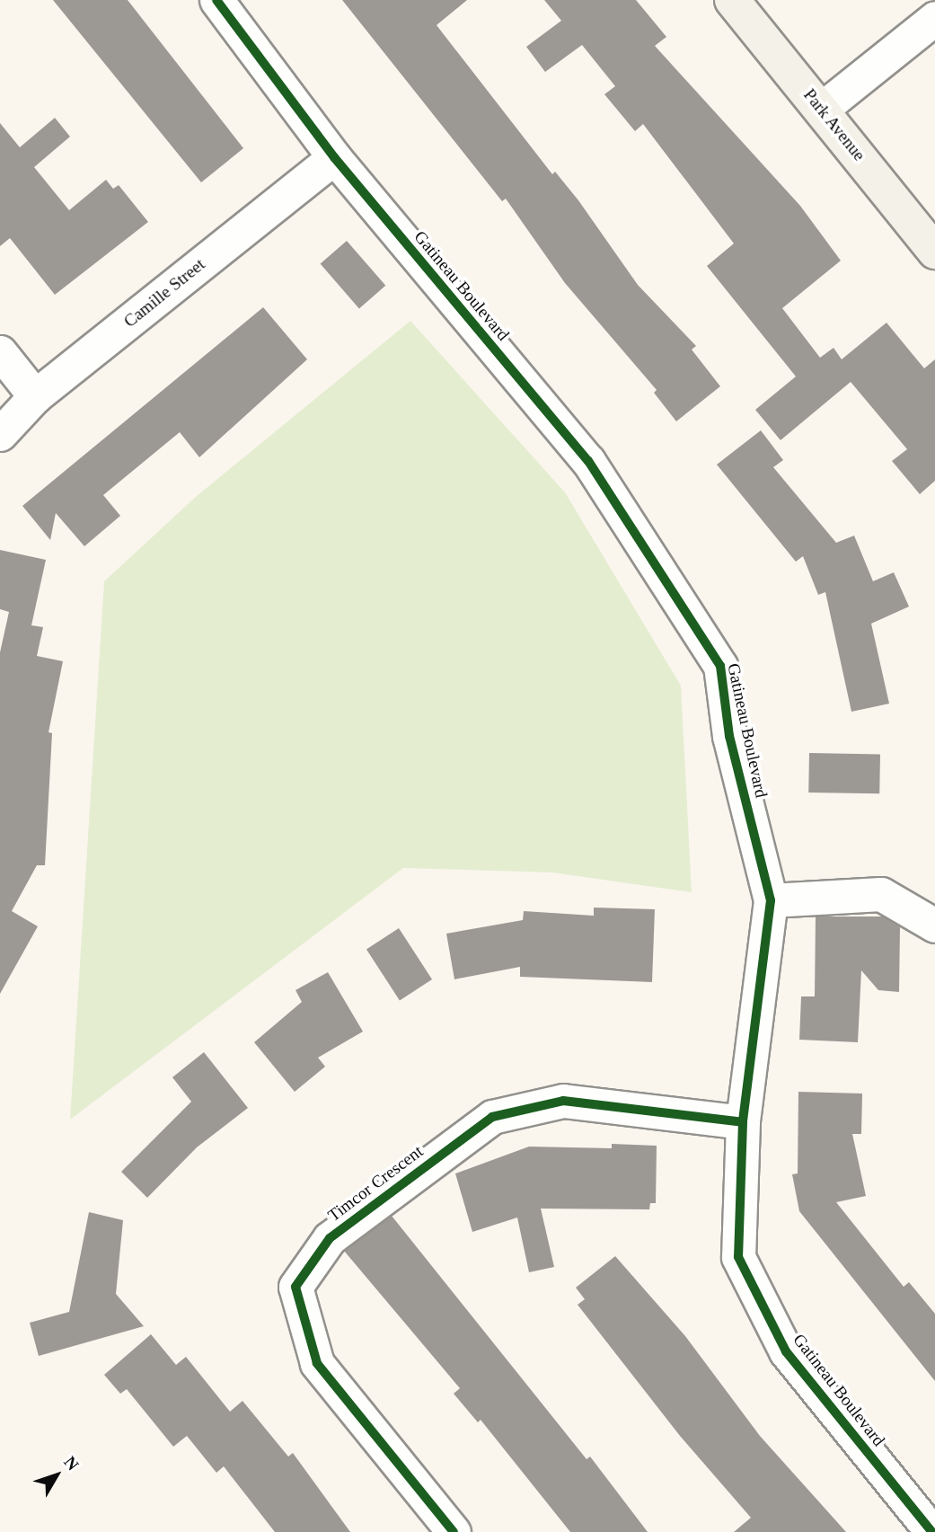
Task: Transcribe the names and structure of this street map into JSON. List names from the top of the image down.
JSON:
{
  "streets": {
    "street": [
      "Park Avenue",
      "Gatineau Boulevard",
      "Camille Street",
      "Timcor Crescent"
    ]
  },
  "crossings": [
    ["Gatineau Boulevard", "Camille Street"],
    ["Gatineau Boulevard", "Timcor Crescent"]
  ],
  "north": "top right"
}
